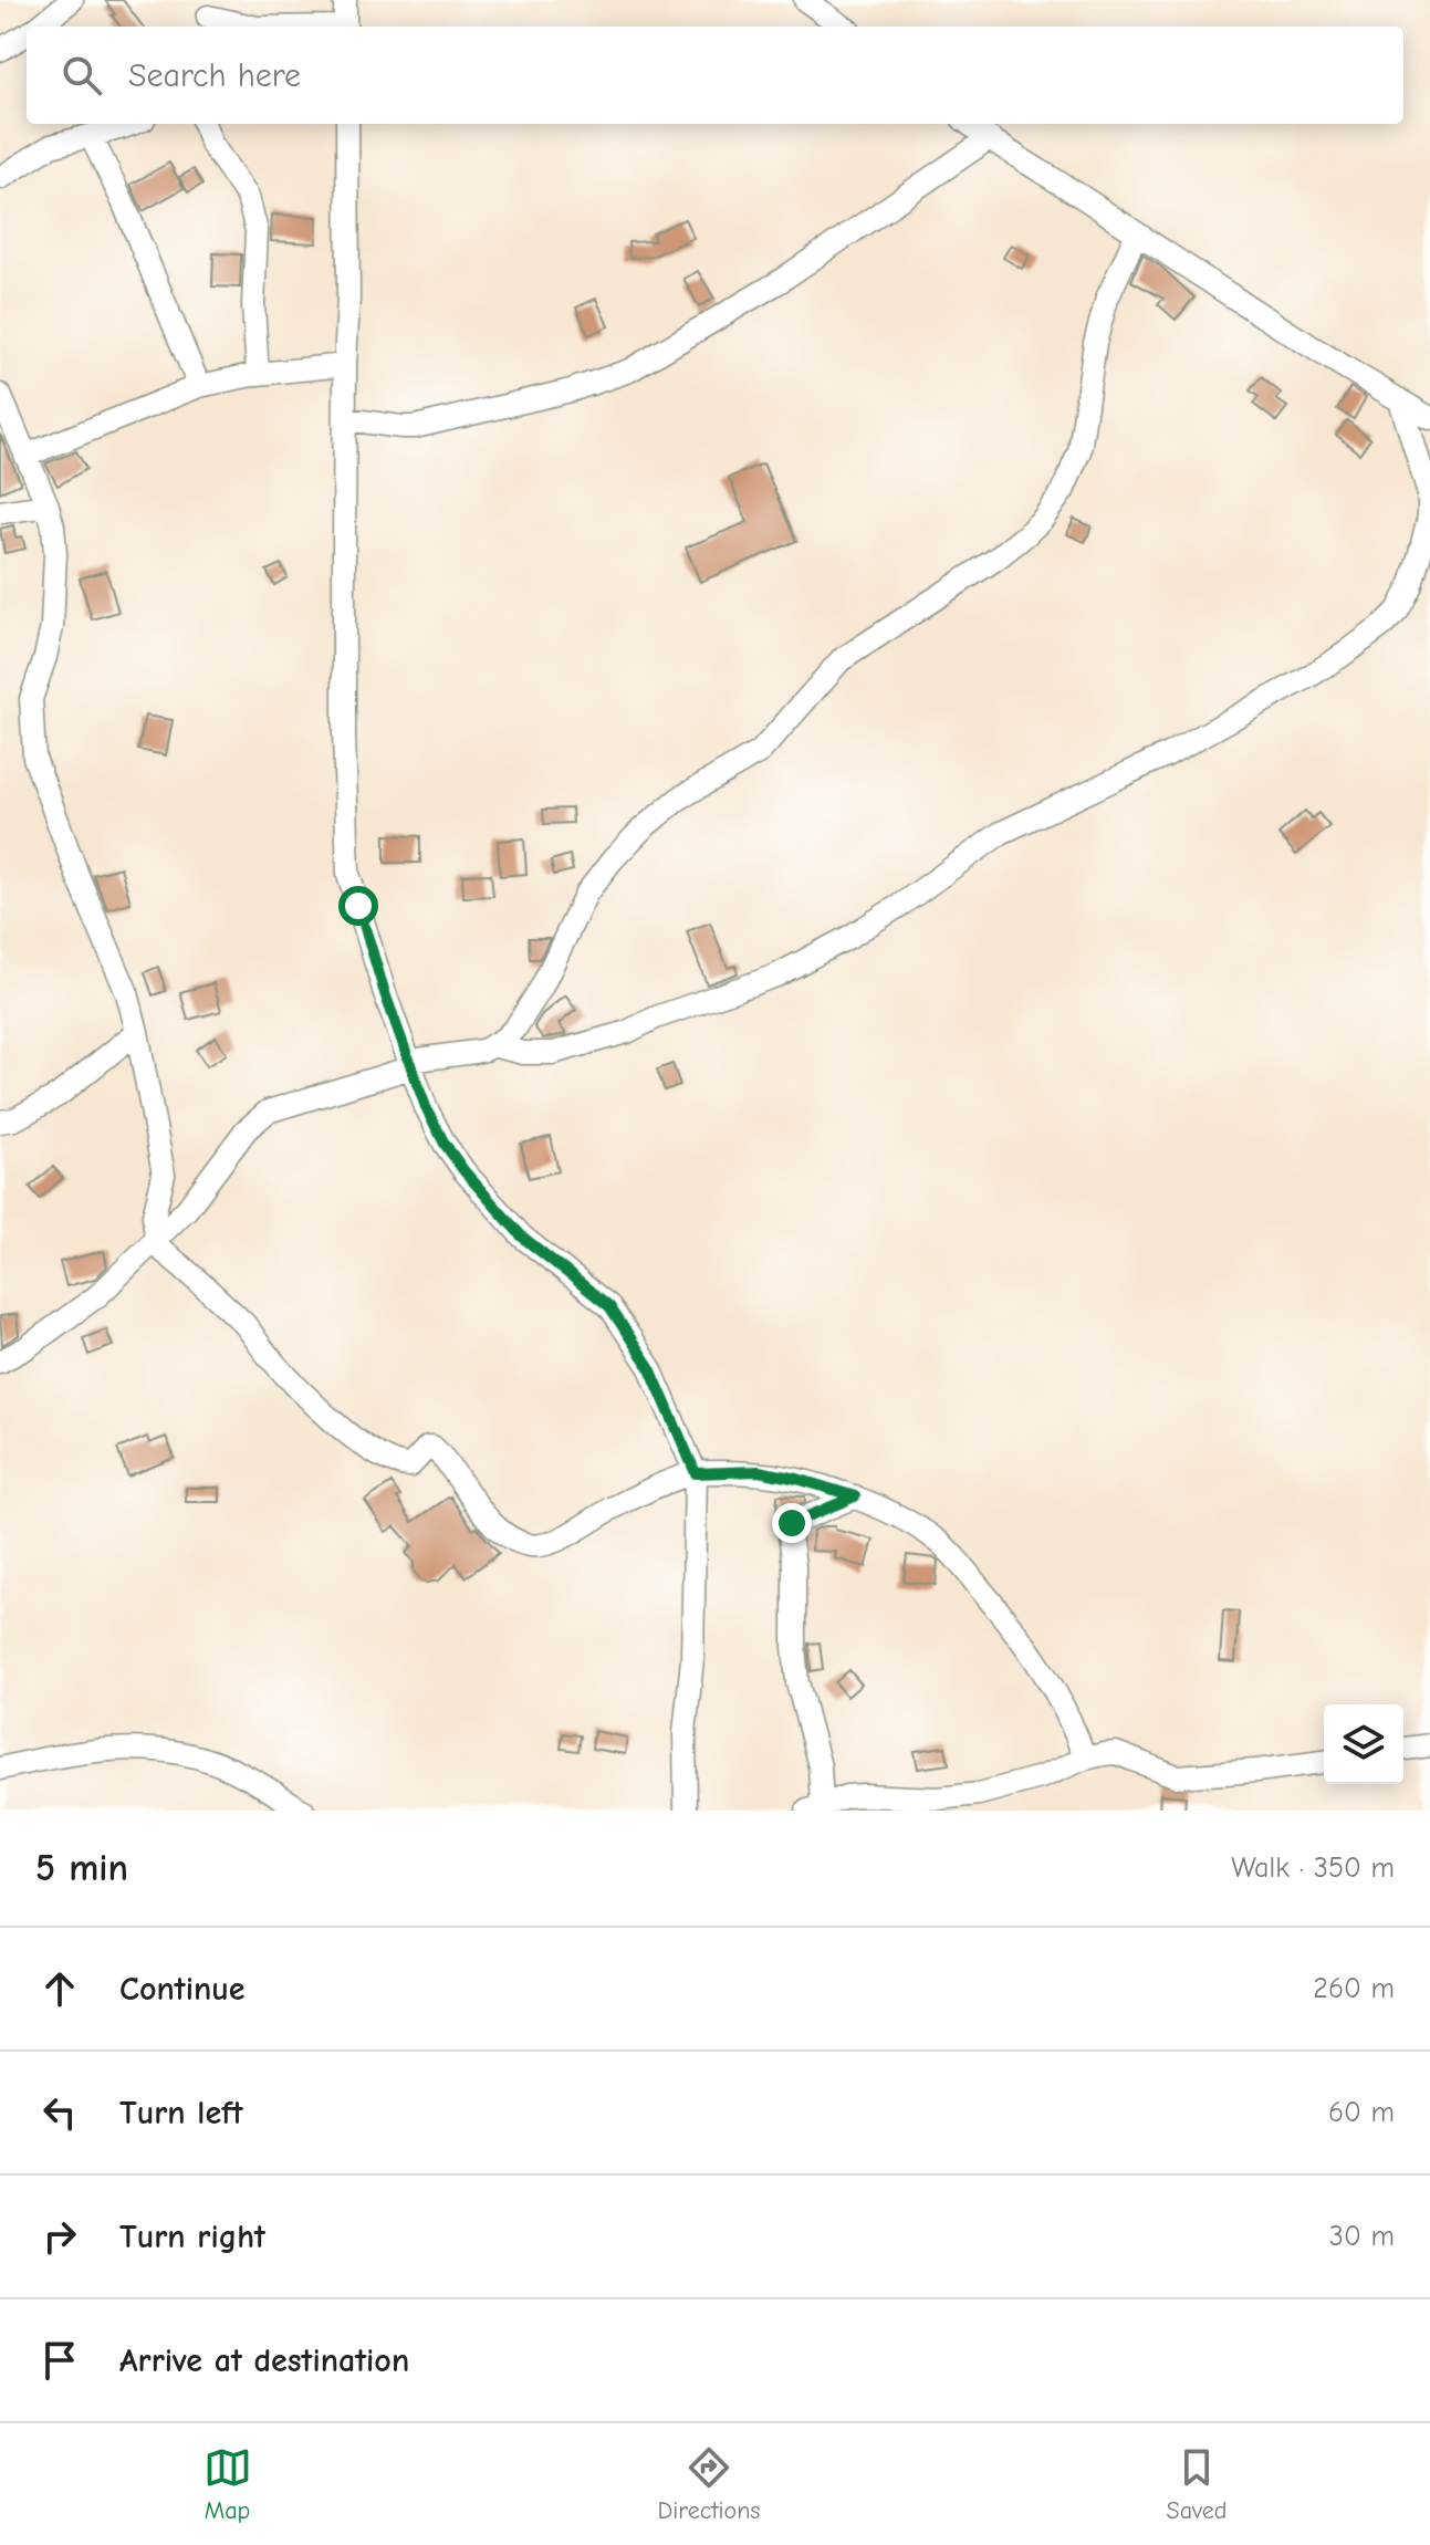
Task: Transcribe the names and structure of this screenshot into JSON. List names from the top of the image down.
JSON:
{
  "page": {
    "search": "Search here",
    "heading": ["5 min", "Walk · 350 m"],
    "list": [
      ["Continue", "260 m"],
      ["Turn left", "60 m"],
      ["Turn right", "30 m"],
      "Arrive at destination"
    ],
    "nav": ["Map", "Directions", "Saved"]
  }
}
